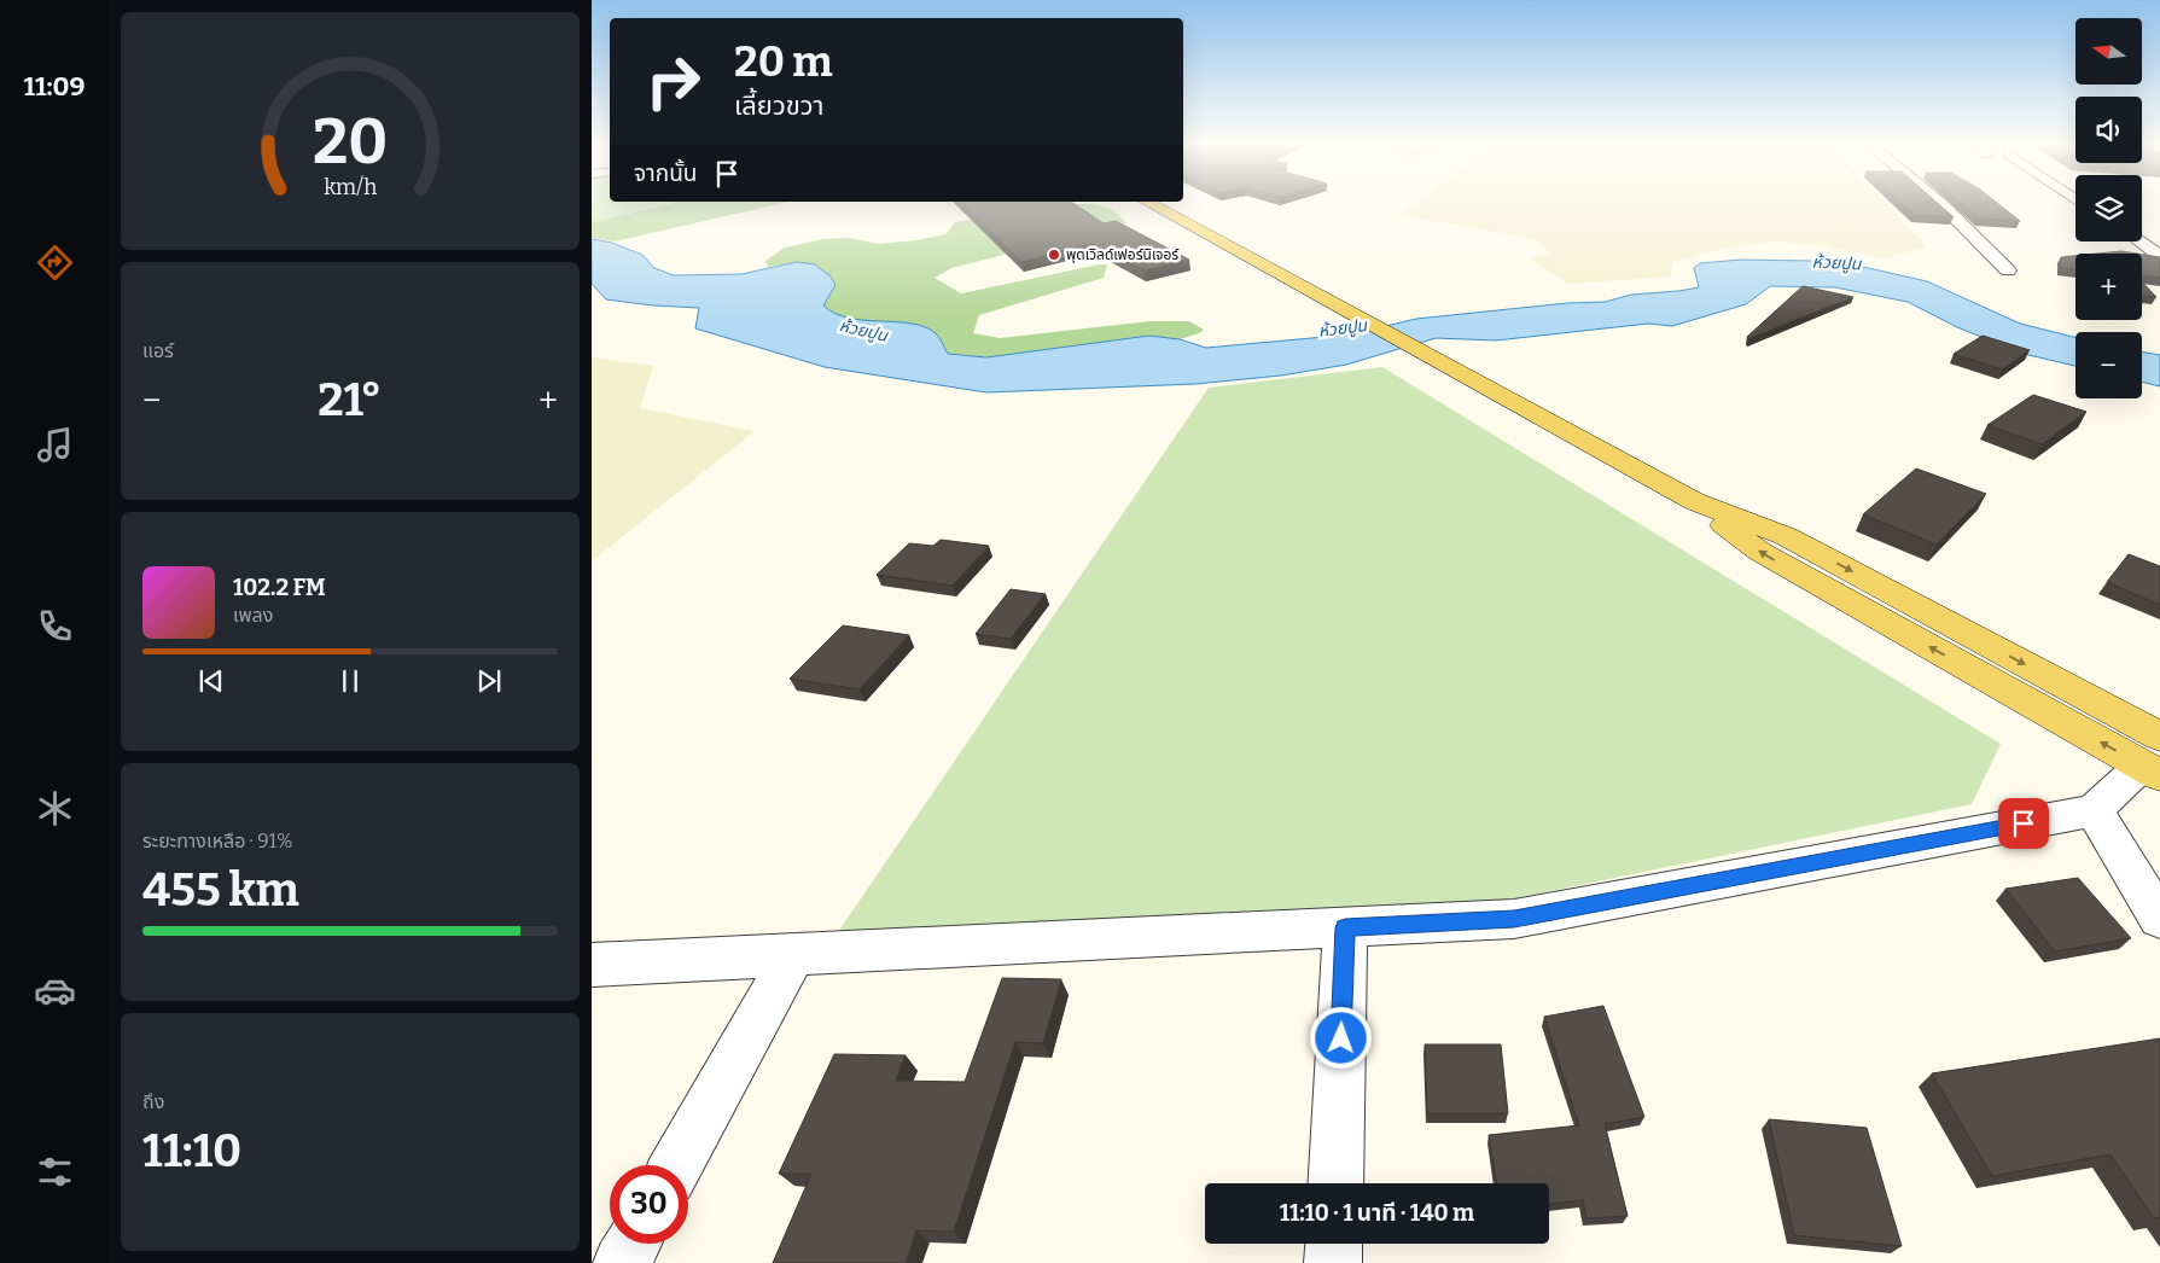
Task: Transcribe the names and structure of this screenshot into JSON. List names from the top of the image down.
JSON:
{
  "water": ["ห้วยปูน"],
  "places": ["พุดเวิลด์เฟอร์นิเจอร์"],
  "north": "left",
  "page": {
    "tabs": "11:09",
    "map_buttons": ["+", "−"],
    "turn": ["20 m", "เลี้ยวขวา"],
    "then": "จากนั้น",
    "tile": [
      "แอร์",
      ["ระยะทางเหลือ · 91%", "455 km"],
      ["ถึง", "11:10"]
    ],
    "heat": ["−", "21°", "+"],
    "song": ["102.2 FM", "เพลง"],
    "limit": "30",
    "trip": "11:10 · 1 นาที · 140 m",
    "gauge": ["20", "km/h"]
  }
}
